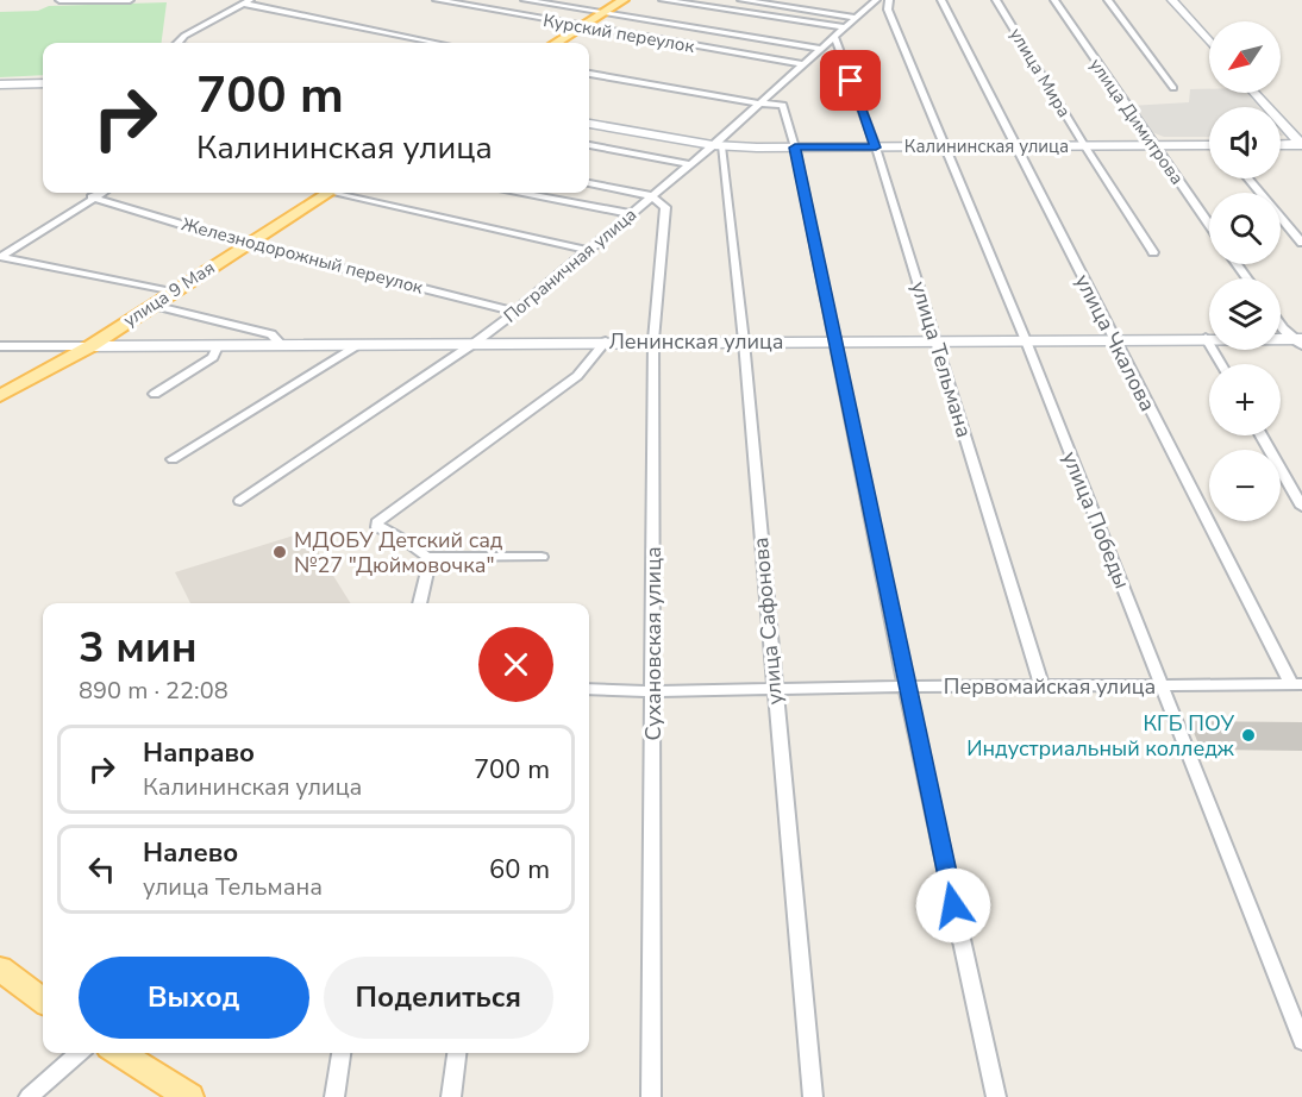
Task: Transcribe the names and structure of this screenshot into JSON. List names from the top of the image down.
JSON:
{
  "streets": {
    "main road": ["Калининская улица", "улица 9 Мая", "Ленинская улица"],
    "street": [
      "Курский переулок",
      "улица Мира",
      "улица Димитрова",
      "Железнодорожный переулок",
      "Пограничная улица",
      "улица Чкалова",
      "улица Тельмана",
      "улица Победы",
      "улица Сафонова",
      "Сухановская улица",
      "Первомайская улица"
    ]
  },
  "crossings": [
    ["Курский переулок", "Пограничная улица"],
    ["улица Мира", "Калининская улица"],
    ["улица Димитрова", "Калининская улица"],
    ["Калининская улица", "Пограничная улица"],
    ["Калининская улица", "улица Чкалова"],
    ["Калининская улица", "улица Тельмана"],
    ["Калининская улица", "улица Победы"],
    ["Калининская улица", "улица Сафонова"],
    ["Железнодорожный переулок", "Пограничная улица"],
    ["Железнодорожный переулок", "улица 9 Мая"],
    ["Пограничная улица", "Ленинская улица"],
    ["Пограничная улица", "улица Тельмана"],
    ["Пограничная улица", "улица Сафонова"],
    ["Пограничная улица", "Сухановская улица"],
    ["улица 9 Мая", "Ленинская улица"],
    ["Ленинская улица", "улица Чкалова"],
    ["Ленинская улица", "улица Тельмана"],
    ["Ленинская улица", "улица Победы"],
    ["Ленинская улица", "улица Сафонова"],
    ["Ленинская улица", "Сухановская улица"],
    ["улица Чкалова", "Первомайская улица"],
    ["улица Тельмана", "Первомайская улица"],
    ["улица Победы", "Первомайская улица"],
    ["улица Сафонова", "Первомайская улица"],
    ["Сухановская улица", "Первомайская улица"]
  ],
  "places": ["МДОБУ Детский сад №27 \"Дюймовочка\"", "КГБ ПОУ Индустриальный колледж"],
  "north": "bottom left",
  "page": {
    "map_buttons": ["+", "−"],
    "turn": ["700 m", "Калининская улица"],
    "heading": ["3 мин", "890 m · 22:08"],
    "list": [
      {
        "name": "Направо",
        "note": "Калининская улица",
        "value": "700 m"
      },
      {
        "name": "Налево",
        "note": "улица Тельмана",
        "value": "60 m"
      }
    ],
    "buttons": ["Выход", "Поделиться"]
  }
}
